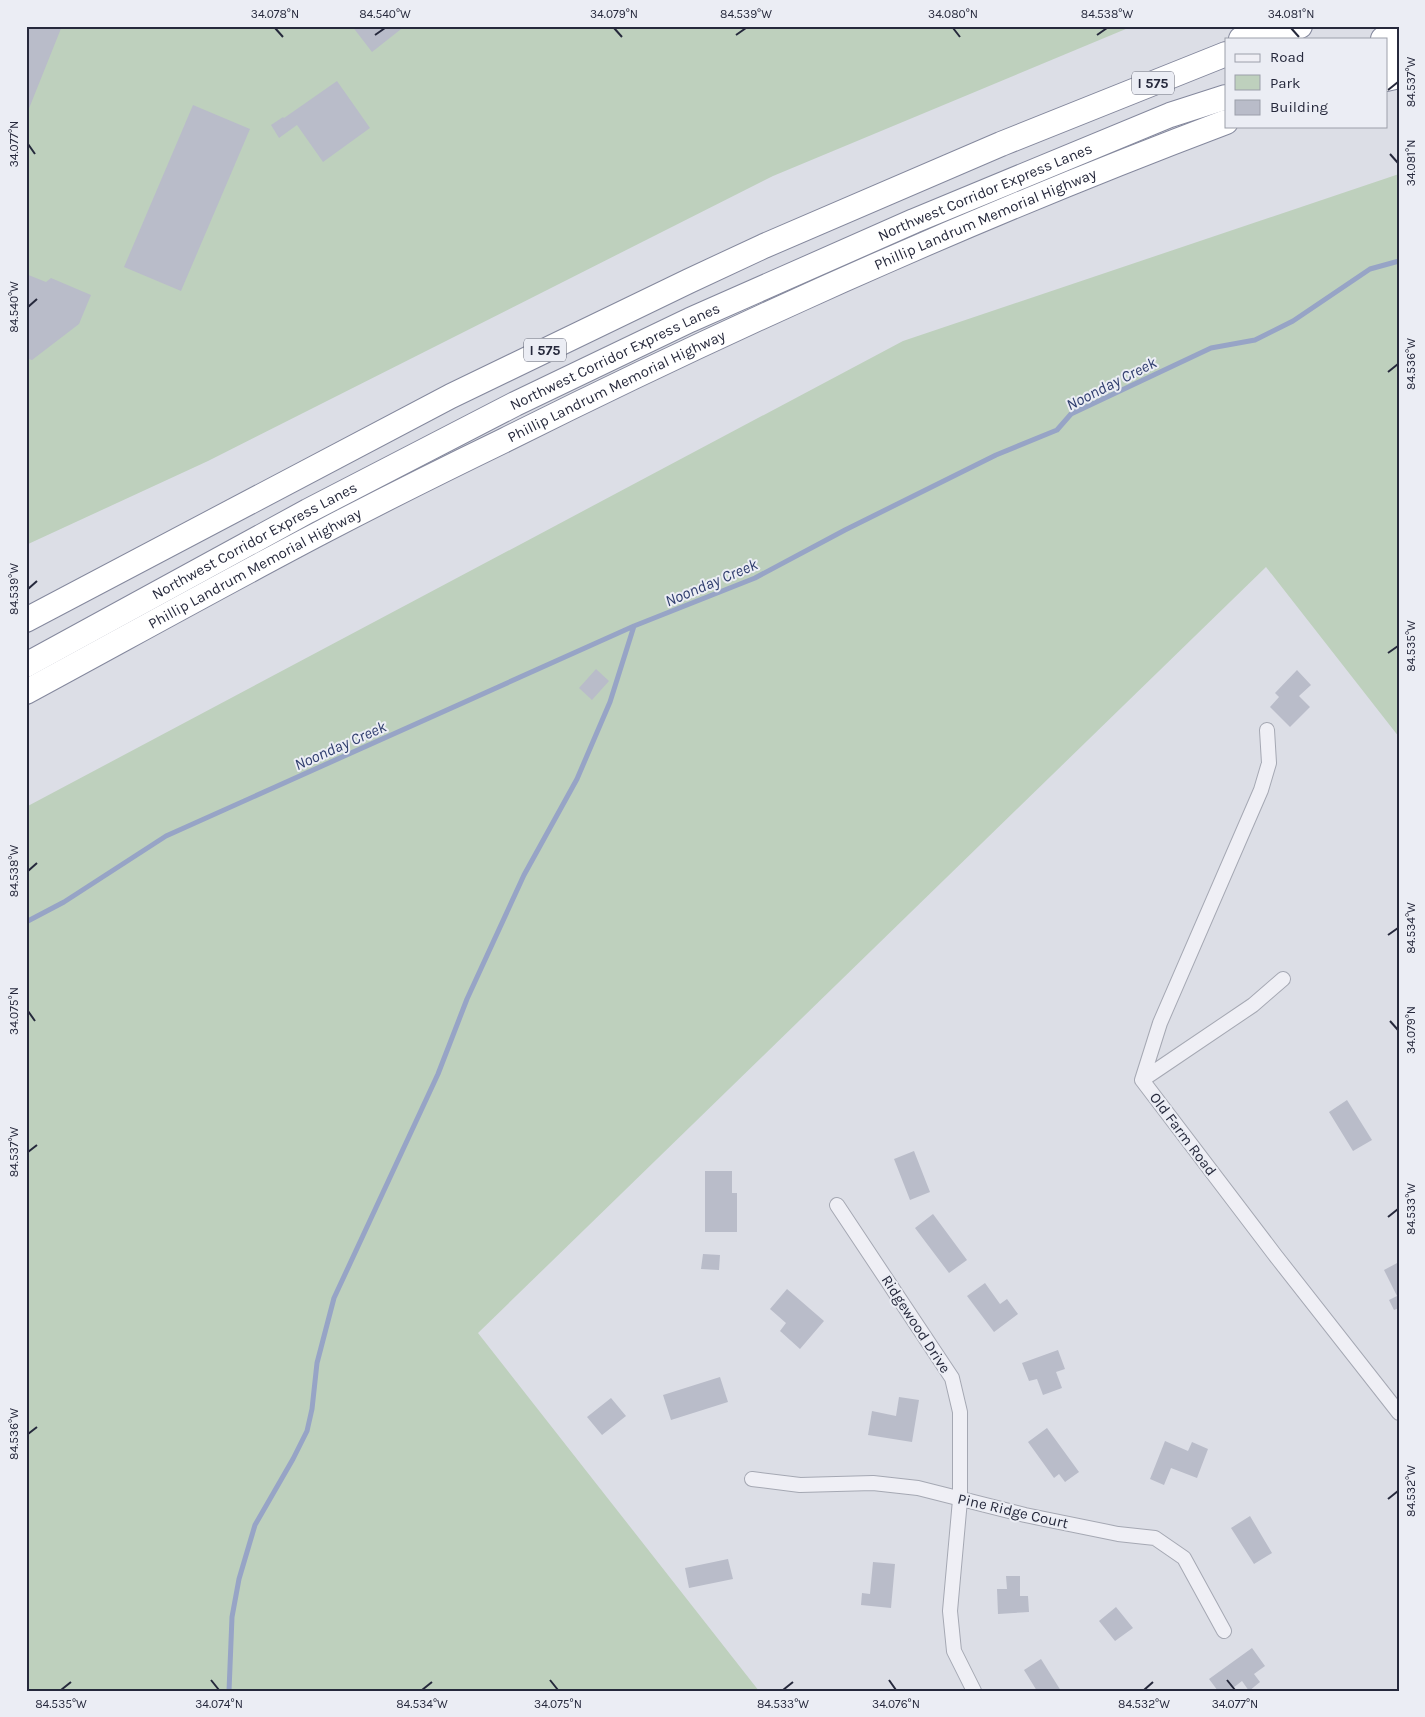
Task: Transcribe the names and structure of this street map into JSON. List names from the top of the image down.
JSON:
{
  "streets": {
    "highway": ["I 575", "Northwest Corridor Express Lanes", "Phillip Landrum Memorial Highway"],
    "street": ["Old Farm Road", "Ridgewood Drive", "Pine Ridge Court"]
  },
  "crossings": [
    ["Ridgewood Drive", "Pine Ridge Court"]
  ],
  "water": ["Noonday Creek"],
  "legend": ["Road", "Park", "Building"],
  "coordinates": [
    "34.078°N",
    "84.540°W",
    "34.079°N",
    "84.539°W",
    "34.080°N",
    "84.538°W",
    "34.081°N",
    "84.537°W",
    "34.077°N",
    "84.536°W",
    "84.535°W",
    "84.534°W",
    "34.075°N",
    "84.533°W",
    "84.532°W",
    "34.074°N",
    "34.076°N"
  ]
}
